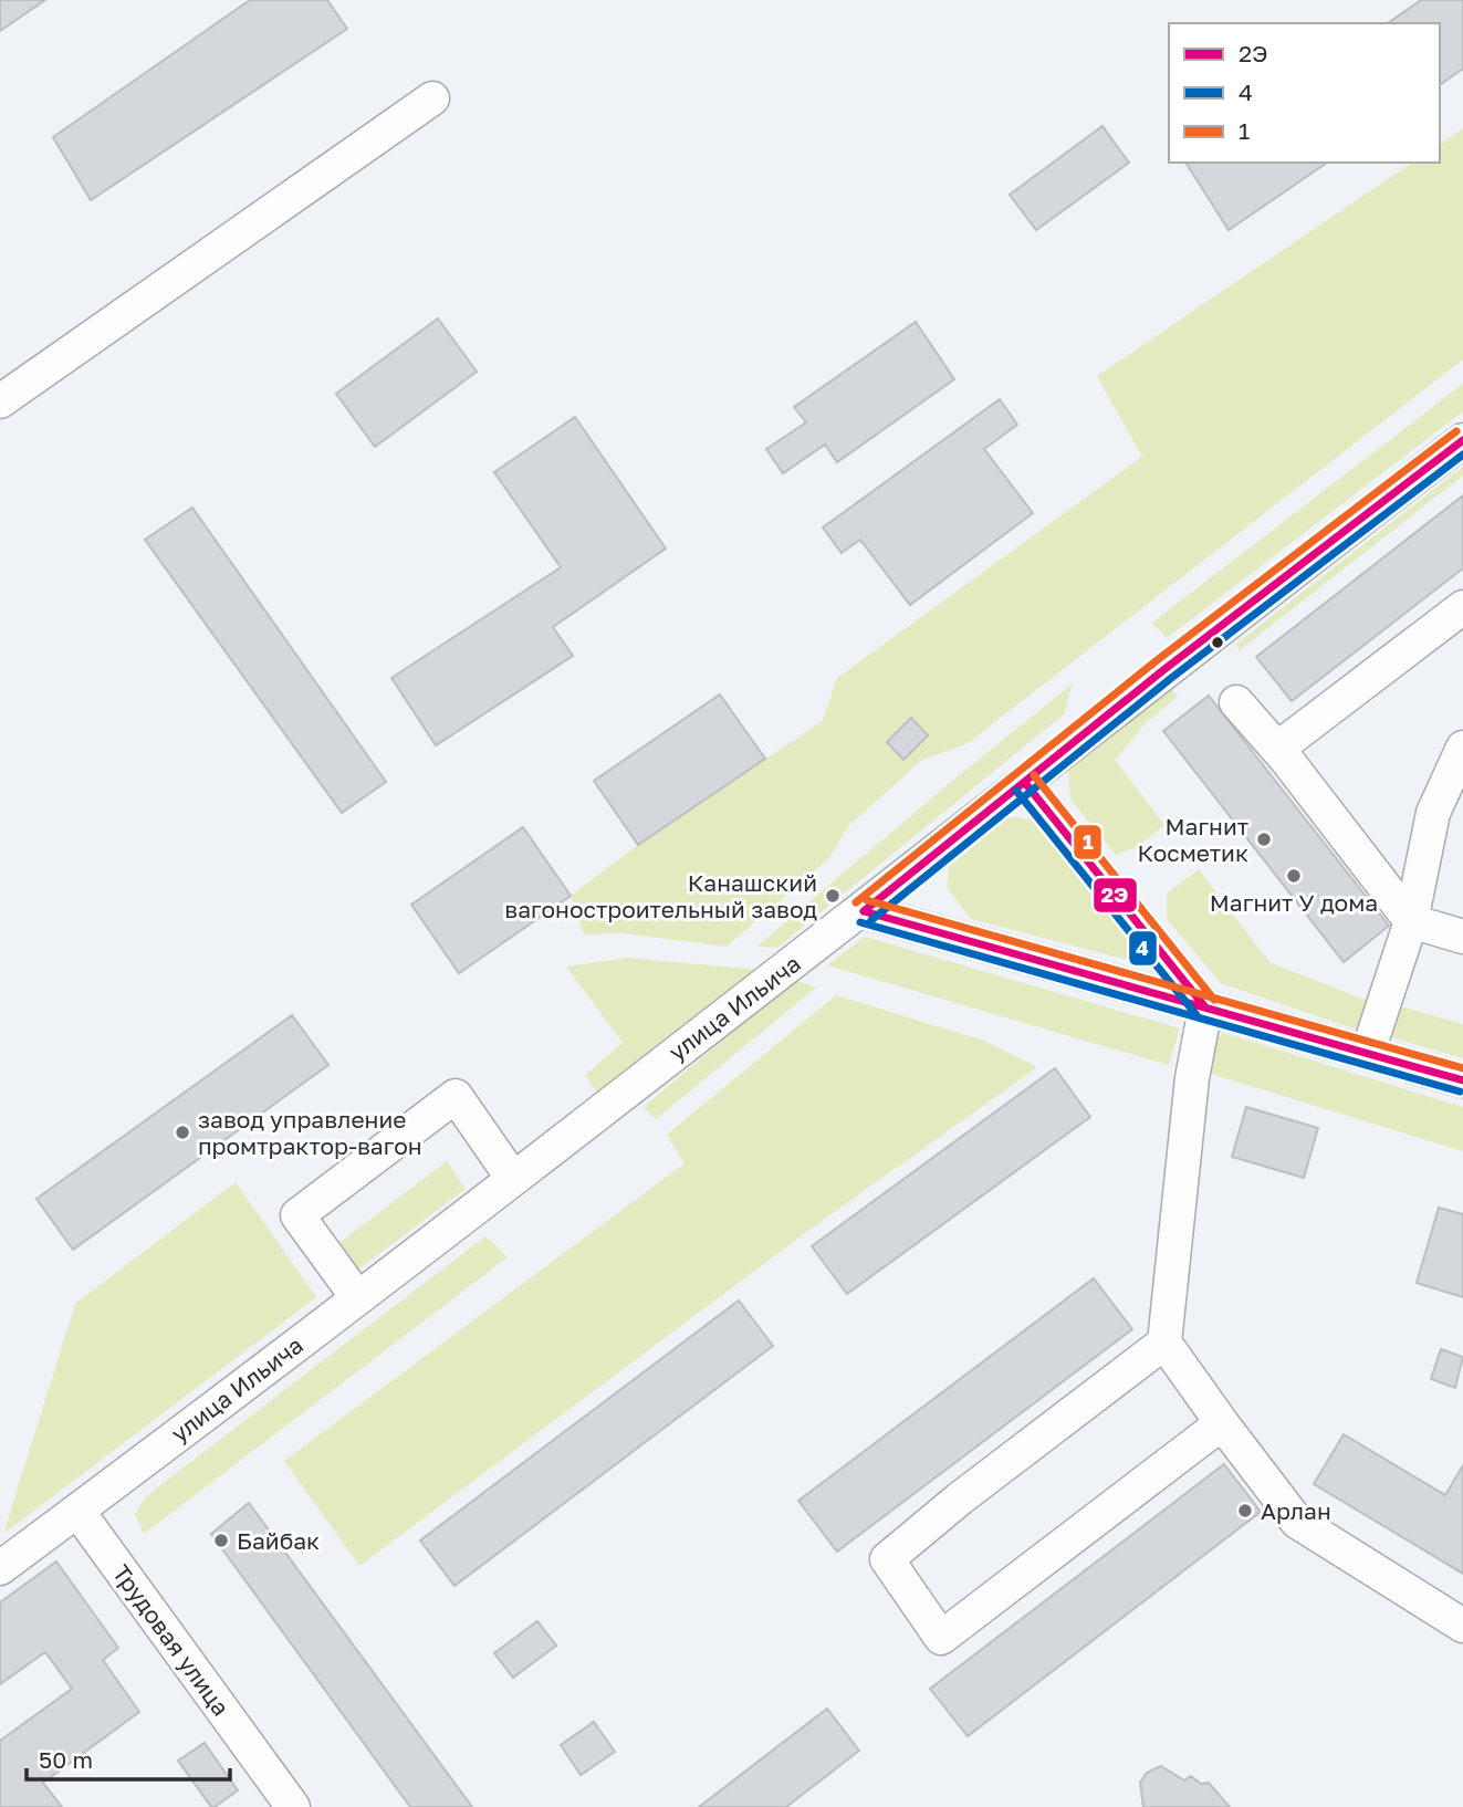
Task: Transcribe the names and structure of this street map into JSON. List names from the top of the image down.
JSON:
{
  "streets": {
    "street": ["улица Ильича", "Трудовая улица"]
  },
  "crossings": [
    ["улица Ильича", "Трудовая улица"]
  ],
  "places": [
    "Магнит Косметик",
    "Магнит У дома",
    "Канашский вагоностроительный завод",
    "завод управление промтрактор-вагон",
    "Арлан",
    "Байбак"
  ],
  "lines": ["transit line 1", "transit line 2Э", "transit line 4"],
  "legend": ["2Э", "4", "1"],
  "scale_bar": "50 m"
}
